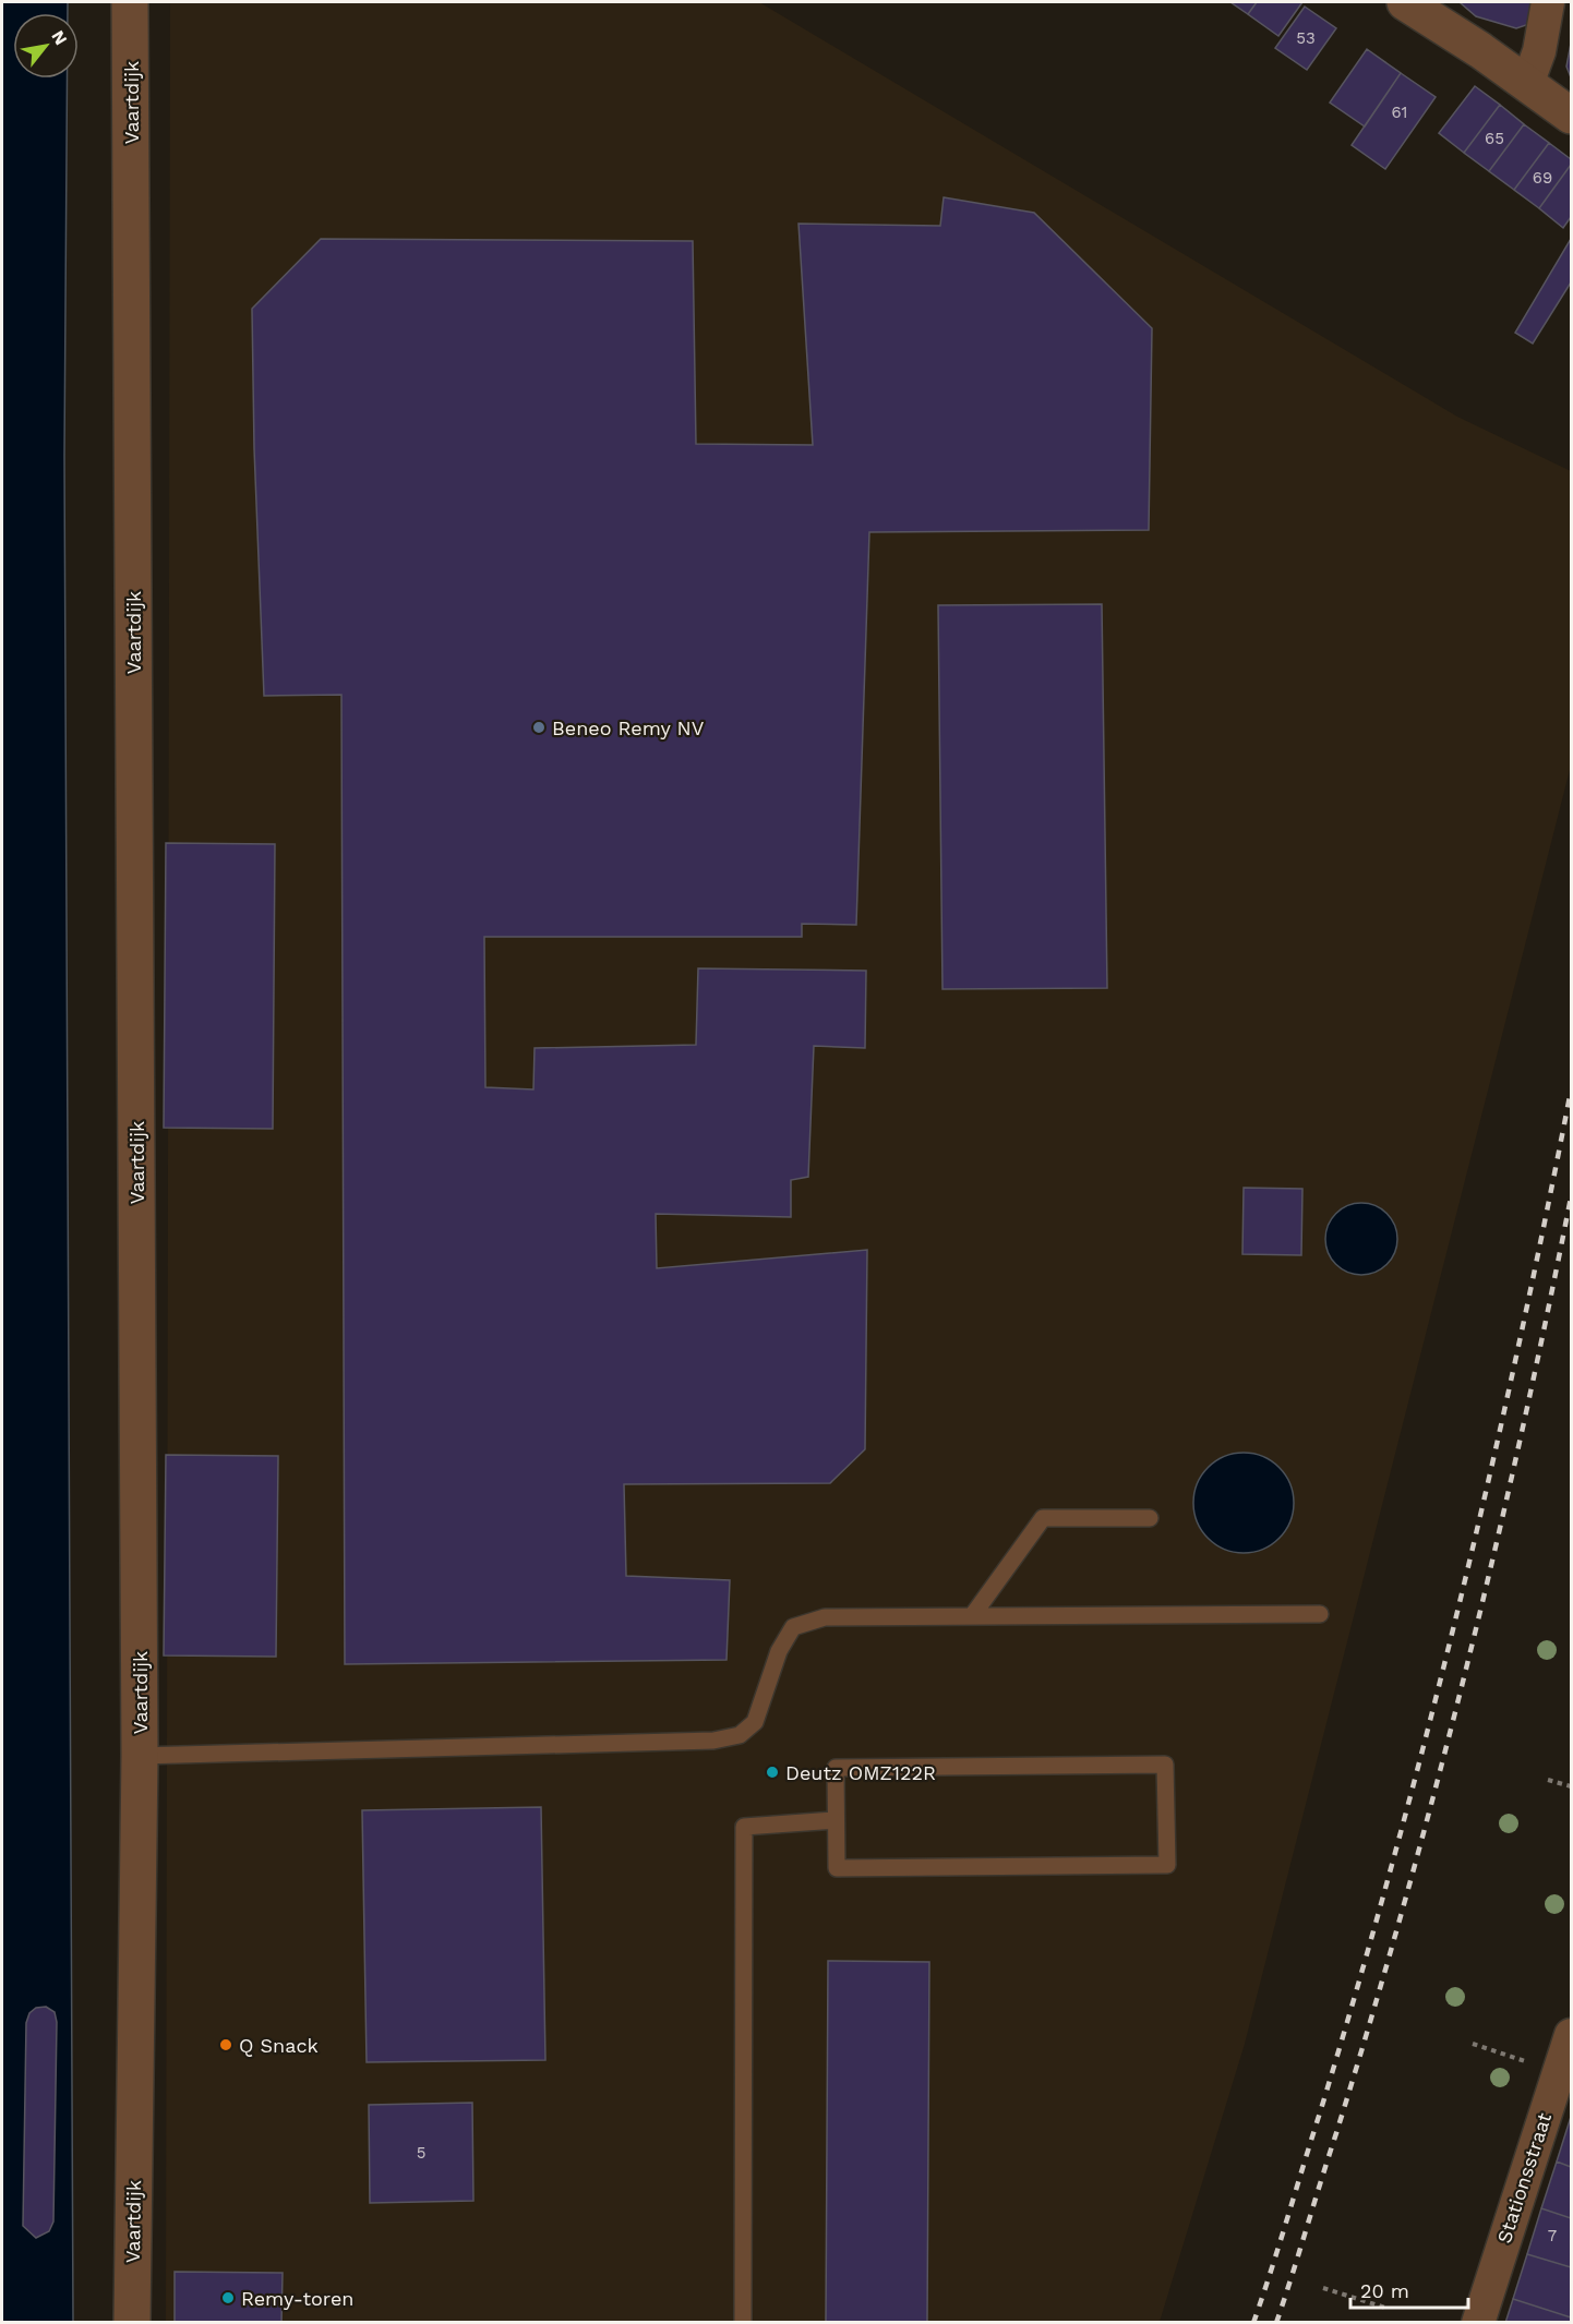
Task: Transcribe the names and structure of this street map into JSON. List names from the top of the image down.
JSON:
{
  "streets": {
    "street": ["Vaartdijk", "Stationsstraat"]
  },
  "places": [
    "Beneo Remy NV",
    "Deutz OMZ122R",
    "Q Snack",
    "Remy-toren"
  ],
  "house_numbers": [
    "53",
    "61",
    "65",
    "69",
    "5",
    "7"
  ],
  "scale_bar": "20 m",
  "north": "top right"
}
